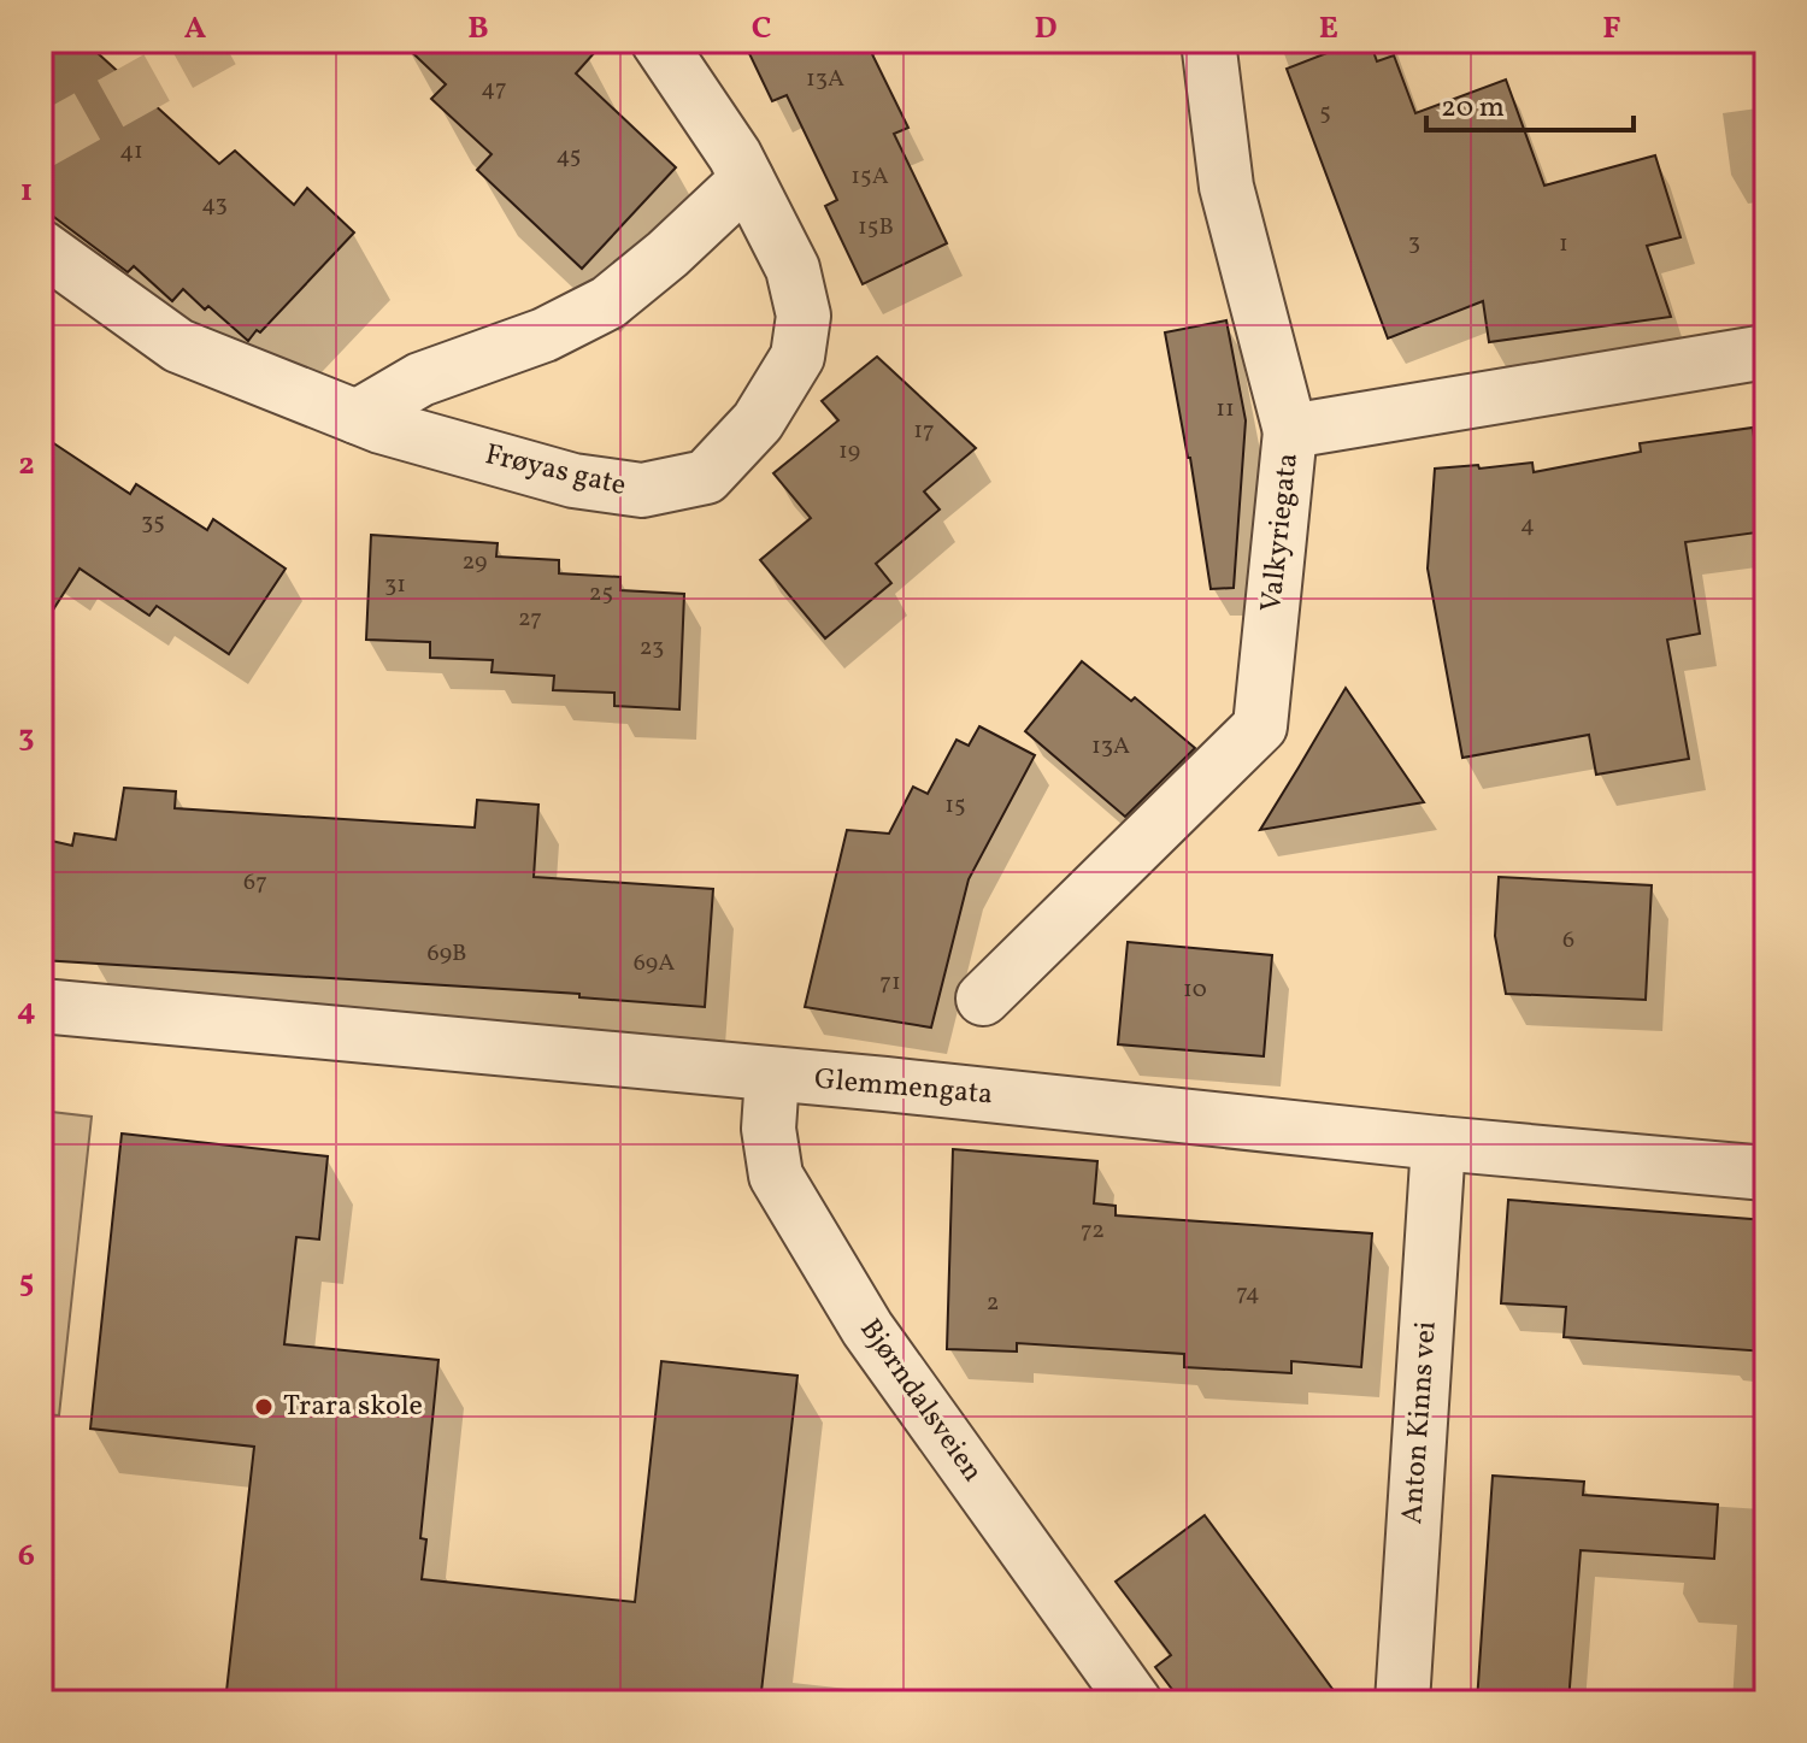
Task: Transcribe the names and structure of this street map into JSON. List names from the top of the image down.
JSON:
{
  "streets": {
    "street": [
      "Frøyas gate",
      "Valkyriegata",
      "Glemmengata",
      "Bjørndalsveien",
      "Anton Kinns vei"
    ]
  },
  "crossings": [
    ["Glemmengata", "Bjørndalsveien"],
    ["Glemmengata", "Anton Kinns vei"]
  ],
  "places": ["Trara skole"],
  "house_numbers": [
    "13A",
    "47",
    "5",
    "41",
    "45",
    "15A",
    "43",
    "15B",
    "3",
    "1",
    "11",
    "17",
    "19",
    "35",
    "4",
    "29",
    "31",
    "25",
    "27",
    "23",
    "13A",
    "15",
    "67",
    "6",
    "69B",
    "69A",
    "71",
    "10",
    "72",
    "74",
    "2"
  ],
  "scale_bar": "20 m",
  "grid": {
    "columns": [
      "A",
      "B",
      "C",
      "D",
      "E",
      "F"
    ],
    "rows": [
      "1",
      "2",
      "3",
      "4",
      "5",
      "6"
    ]
  }
}
